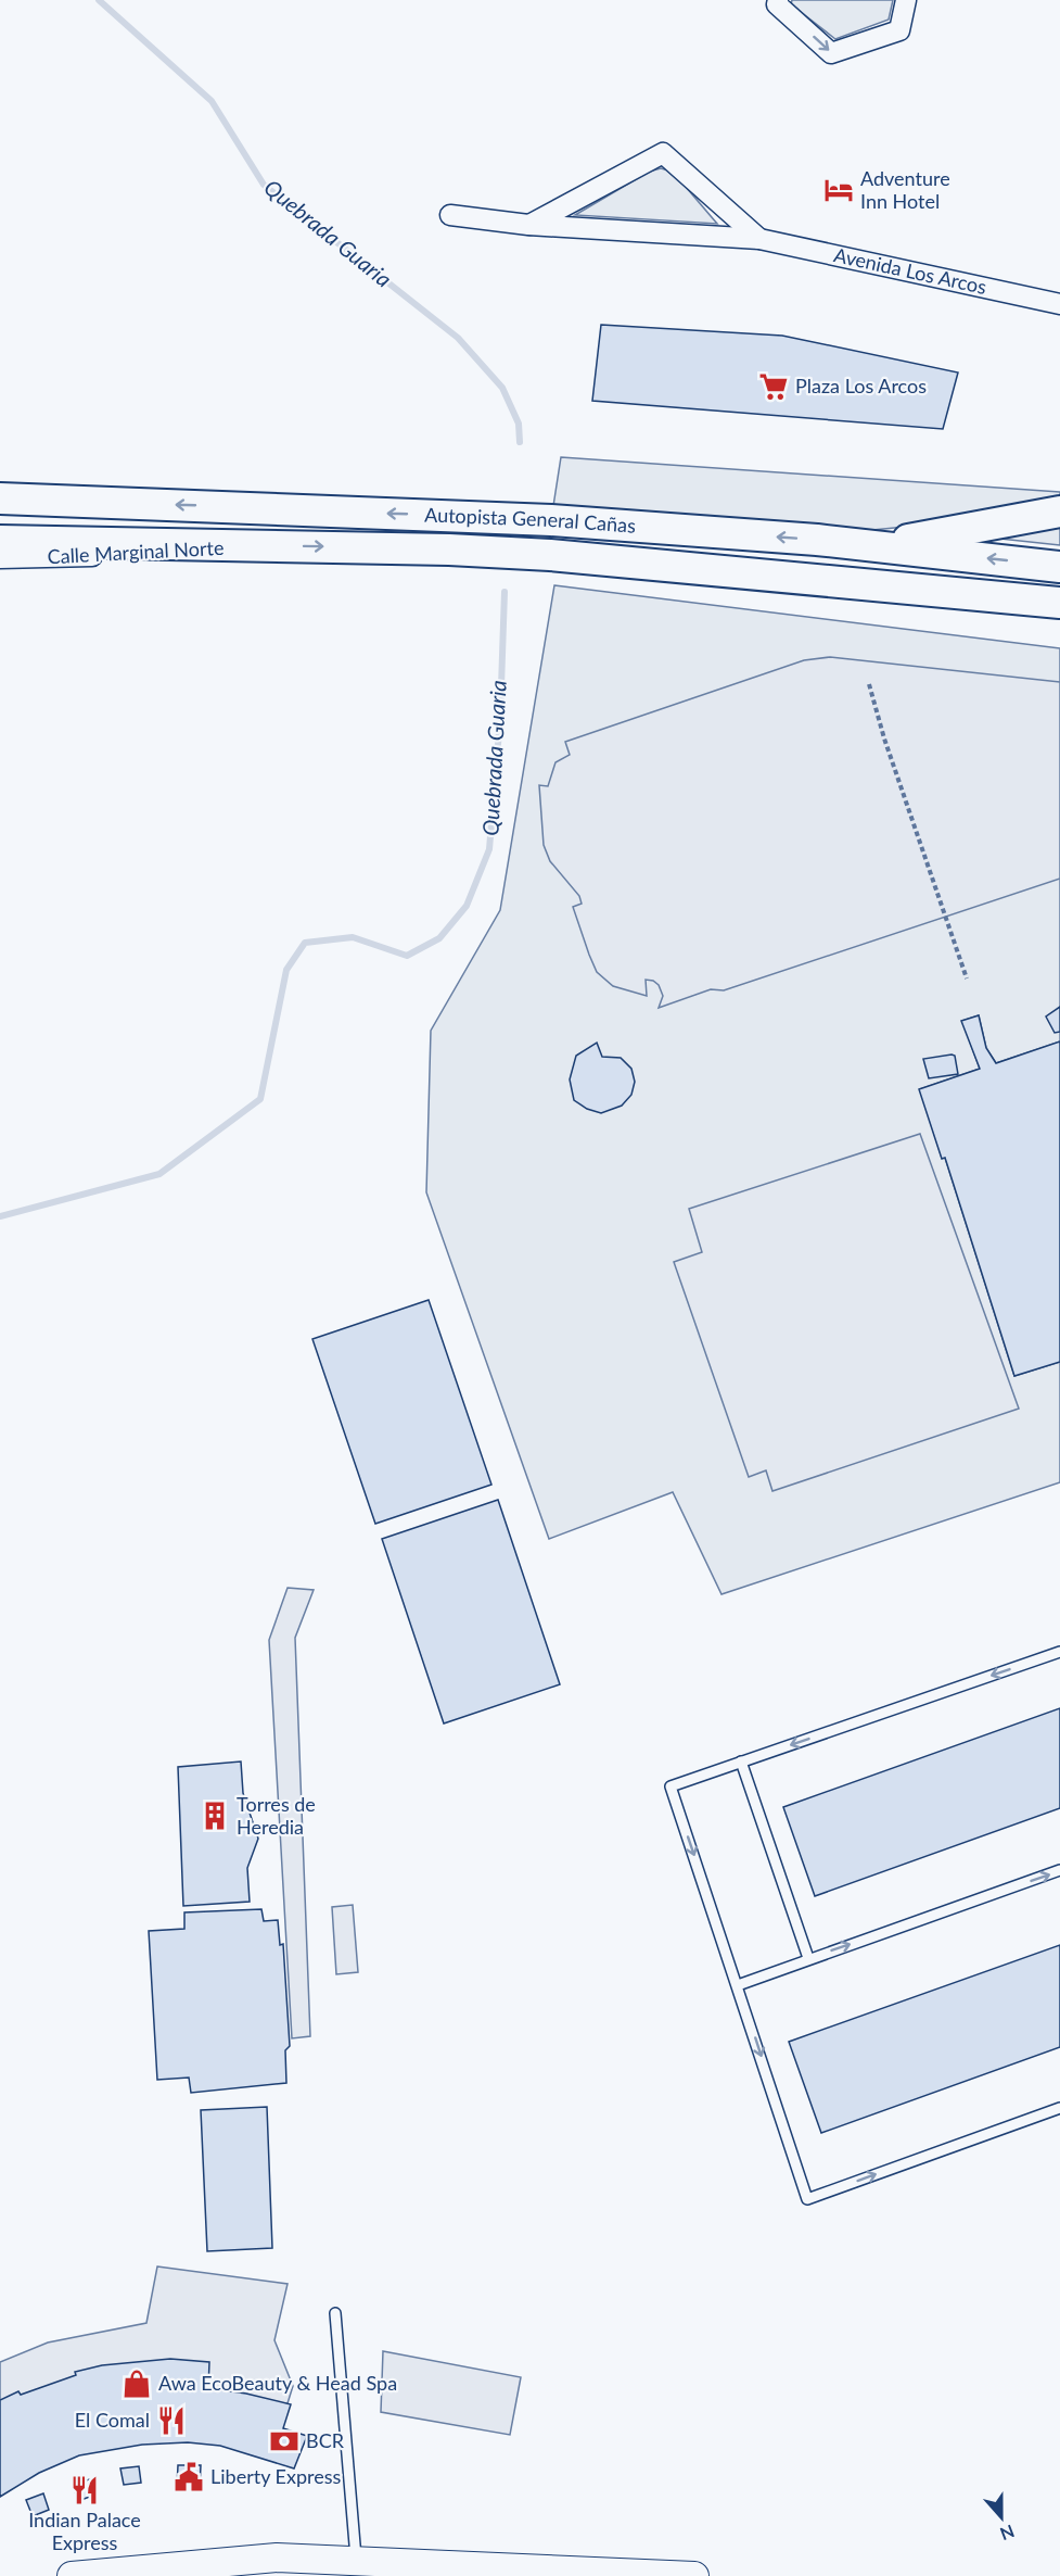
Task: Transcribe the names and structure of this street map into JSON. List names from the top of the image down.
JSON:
{
  "streets": {
    "highway": ["Autopista General Cañas"],
    "street": ["Avenida Los Arcos", "Calle Marginal Norte"]
  },
  "crossings": [
    ["Autopista General Cañas", "Calle Marginal Norte"]
  ],
  "water": ["Quebrada Guaria"],
  "places": {
    "hotel": ["Adventure Inn Hotel"],
    "supermarket": ["Plaza Los Arcos"],
    "building": ["Torres de Heredia"],
    "shop": ["Awa EcoBeauty & Head Spa"],
    "restaurant": ["El Comal", "Indian Palace Express"],
    "bank": ["BCR"],
    "public building": ["Liberty Express"]
  },
  "north": "bottom"
}
